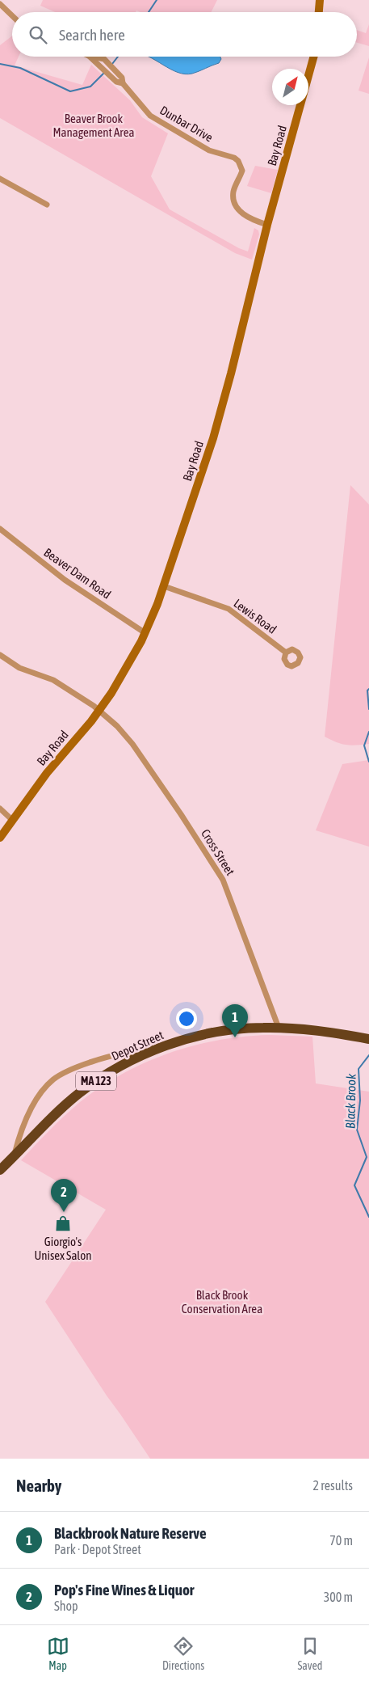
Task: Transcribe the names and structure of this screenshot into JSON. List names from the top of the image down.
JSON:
{
  "streets": {
    "highway": ["Depot Street", "MA 123"],
    "main road": ["Bay Road"],
    "street": [
      "Dunbar Drive",
      "Beaver Dam Road",
      "Lewis Road",
      "Cross Street"
    ]
  },
  "crossings": [
    ["Dunbar Drive", "Bay Road"],
    ["Bay Road", "Beaver Dam Road"],
    ["Bay Road", "Lewis Road"],
    ["Bay Road", "Cross Street"],
    ["Cross Street", "Depot Street"]
  ],
  "water": ["Black Brook"],
  "parks": ["Beaver Brook Management Area", "Black Brook Conservation Area"],
  "places": {
    "shop": ["Giorgio's Unisex Salon"]
  },
  "north": "top right",
  "page": {
    "search": "Search here",
    "pins": ["1", "2"],
    "heading": ["Nearby", "2 results"],
    "list": [
      {
        "mark": "1",
        "name": "Blackbrook Nature Reserve",
        "note": "Park · Depot Street",
        "value": "70 m"
      },
      {
        "mark": "2",
        "name": "Pop's Fine Wines & Liquor",
        "note": "Shop",
        "value": "300 m"
      }
    ],
    "nav": ["Map", "Directions", "Saved"]
  }
}
